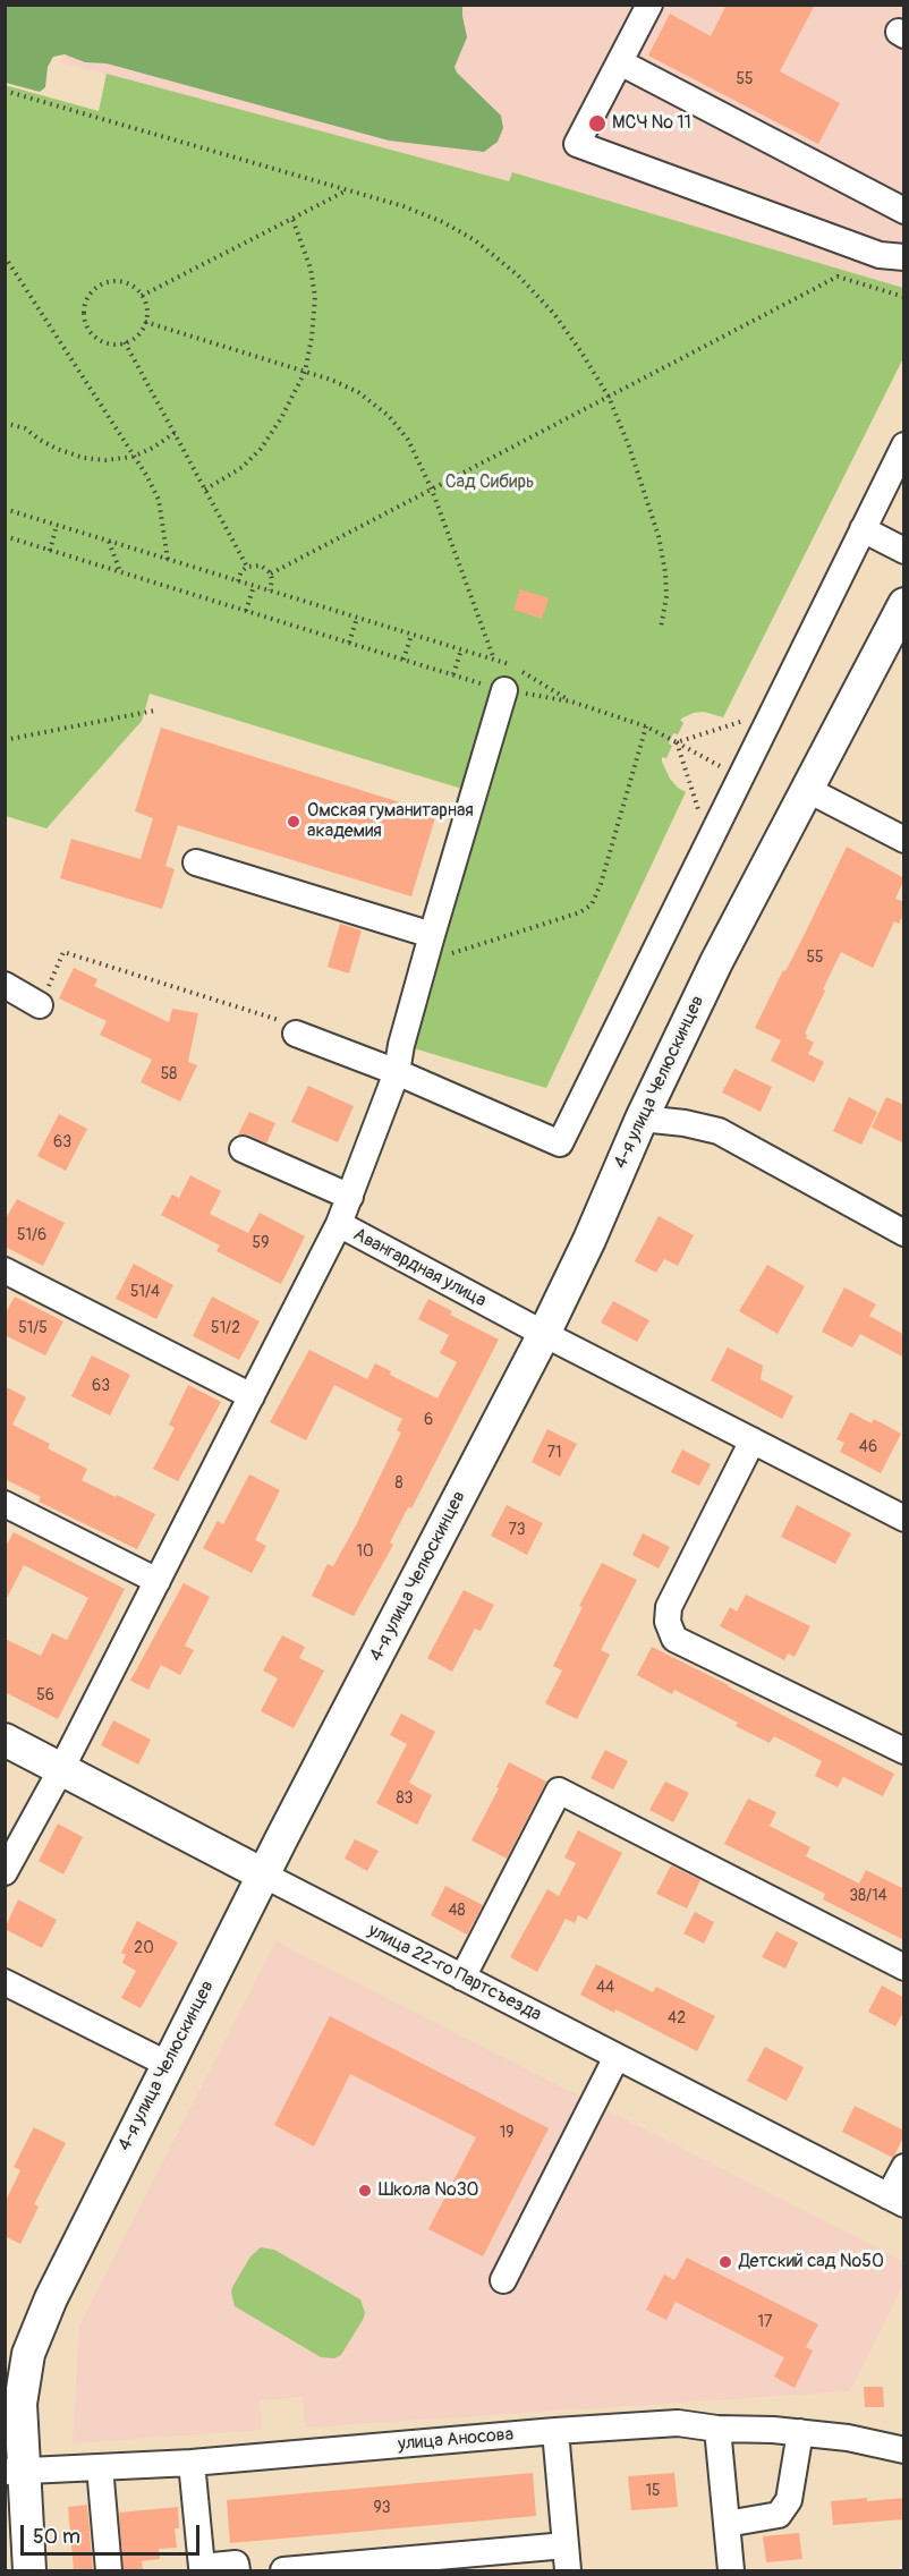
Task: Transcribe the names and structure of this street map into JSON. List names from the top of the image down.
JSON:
{
  "streets": {
    "main road": ["4-я улица Челюскинцев", "улица 22-го Партсъезда"],
    "street": ["Авангардная улица", "улица Аносова"]
  },
  "crossings": [
    ["4-я улица Челюскинцев", "Авангардная улица"],
    ["4-я улица Челюскинцев", "улица 22-го Партсъезда"],
    ["4-я улица Челюскинцев", "улица Аносова"]
  ],
  "parks": ["Сад Сибирь"],
  "places": [
    "МСЧ № 11",
    "Омская гуманитарная академия",
    "Школа №30",
    "Детский сад №50"
  ],
  "house_numbers": [
    "55",
    "55",
    "58",
    "63",
    "51/6",
    "59",
    "51/4",
    "51/5",
    "51/2",
    "63",
    "6",
    "46",
    "71",
    "8",
    "73",
    "10",
    "56",
    "83",
    "38/14",
    "48",
    "20",
    "44",
    "42",
    "19",
    "17",
    "15",
    "93"
  ],
  "scale_bar": "50 m"
}
